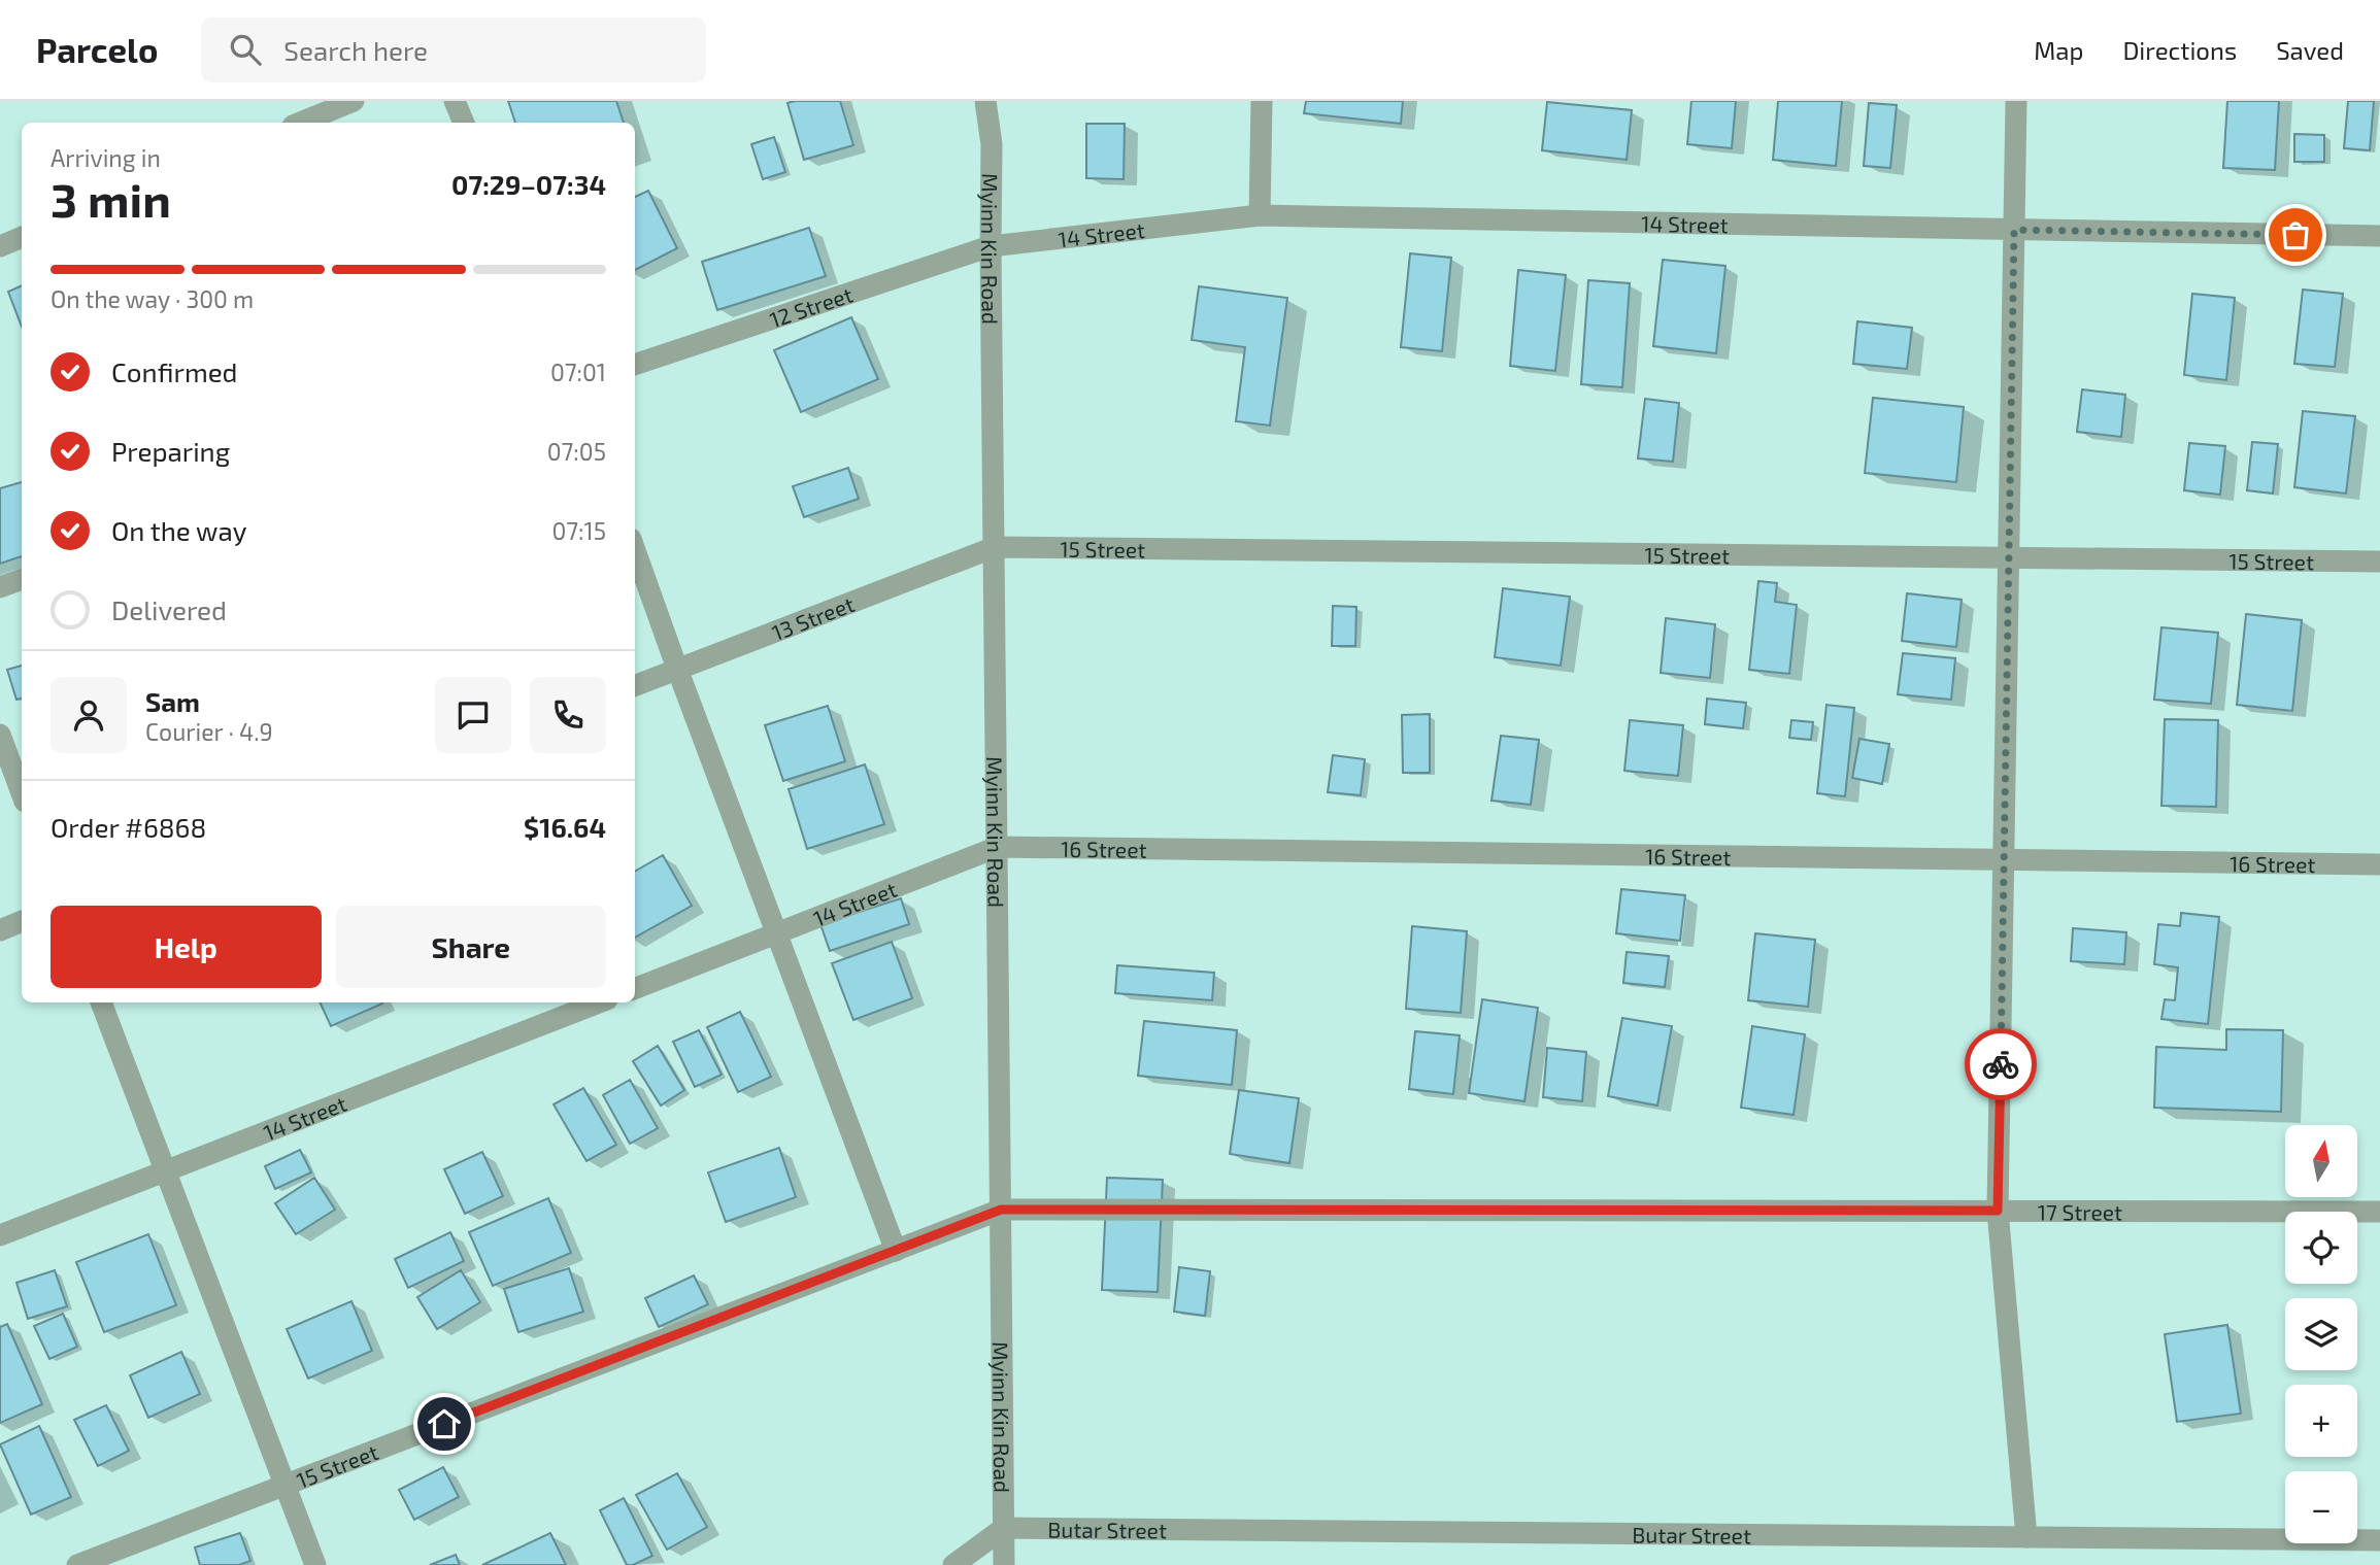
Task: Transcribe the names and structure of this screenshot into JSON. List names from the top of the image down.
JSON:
{
  "streets": {
    "street": [
      "14 Street",
      "Myinn Kin Road",
      "12 Street",
      "15 Street",
      "13 Street",
      "16 Street",
      "17 Street",
      "Butar Street"
    ]
  },
  "crossings": [
    ["14 Street", "Myinn Kin Road"],
    ["14 Street", "12 Street"],
    ["14 Street", "16 Street"],
    ["Myinn Kin Road", "12 Street"],
    ["Myinn Kin Road", "15 Street"],
    ["Myinn Kin Road", "13 Street"],
    ["Myinn Kin Road", "16 Street"],
    ["Myinn Kin Road", "17 Street"],
    ["Myinn Kin Road", "Butar Street"],
    ["15 Street", "13 Street"],
    ["15 Street", "17 Street"]
  ],
  "north": "top",
  "page": {
    "header": "Parcelo",
    "search": "Search here",
    "nav": ["Map", "Directions", "Saved"],
    "heading": ["3 min", "Arriving in", "07:29–07:34"],
    "panel": [
      "Sam",
      "Courier · 4.9",
      "Order #6868",
      "$16.64"
    ],
    "bar": "On the way · 300 m",
    "list": [
      ["Confirmed", "07:01"],
      ["Preparing", "07:05"],
      ["On the way", "07:15"],
      "Delivered"
    ],
    "buttons": ["Help", "Share"],
    "map_buttons": ["+", "−"]
  }
}
